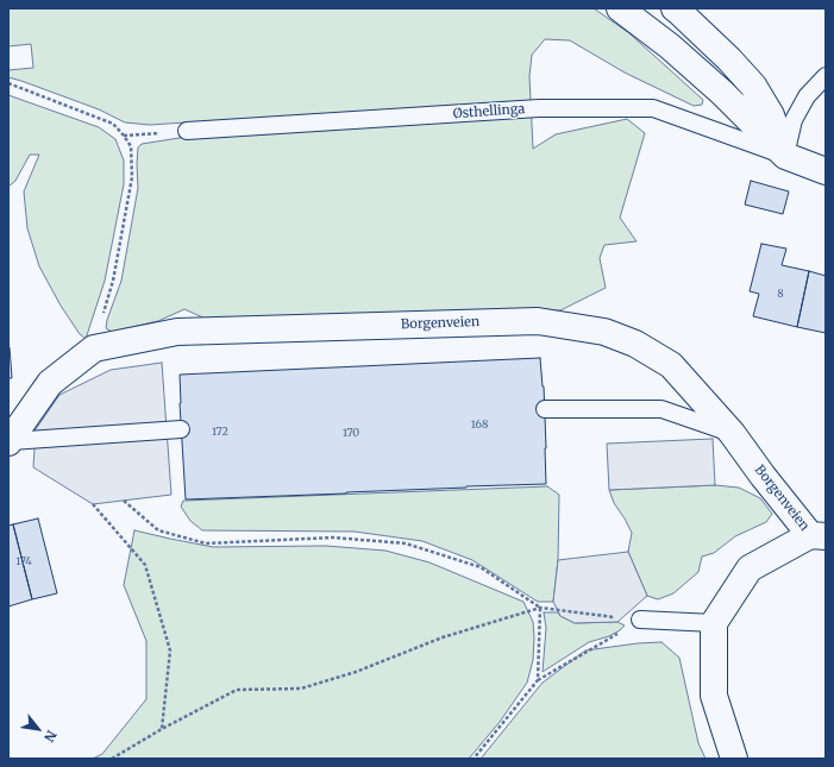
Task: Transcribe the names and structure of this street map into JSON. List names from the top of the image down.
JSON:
{
  "streets": {
    "street": ["Østhellinga", "Borgenveien"]
  },
  "house_numbers": [
    "8",
    "168",
    "172",
    "170",
    "174"
  ],
  "north": "bottom right"
}
